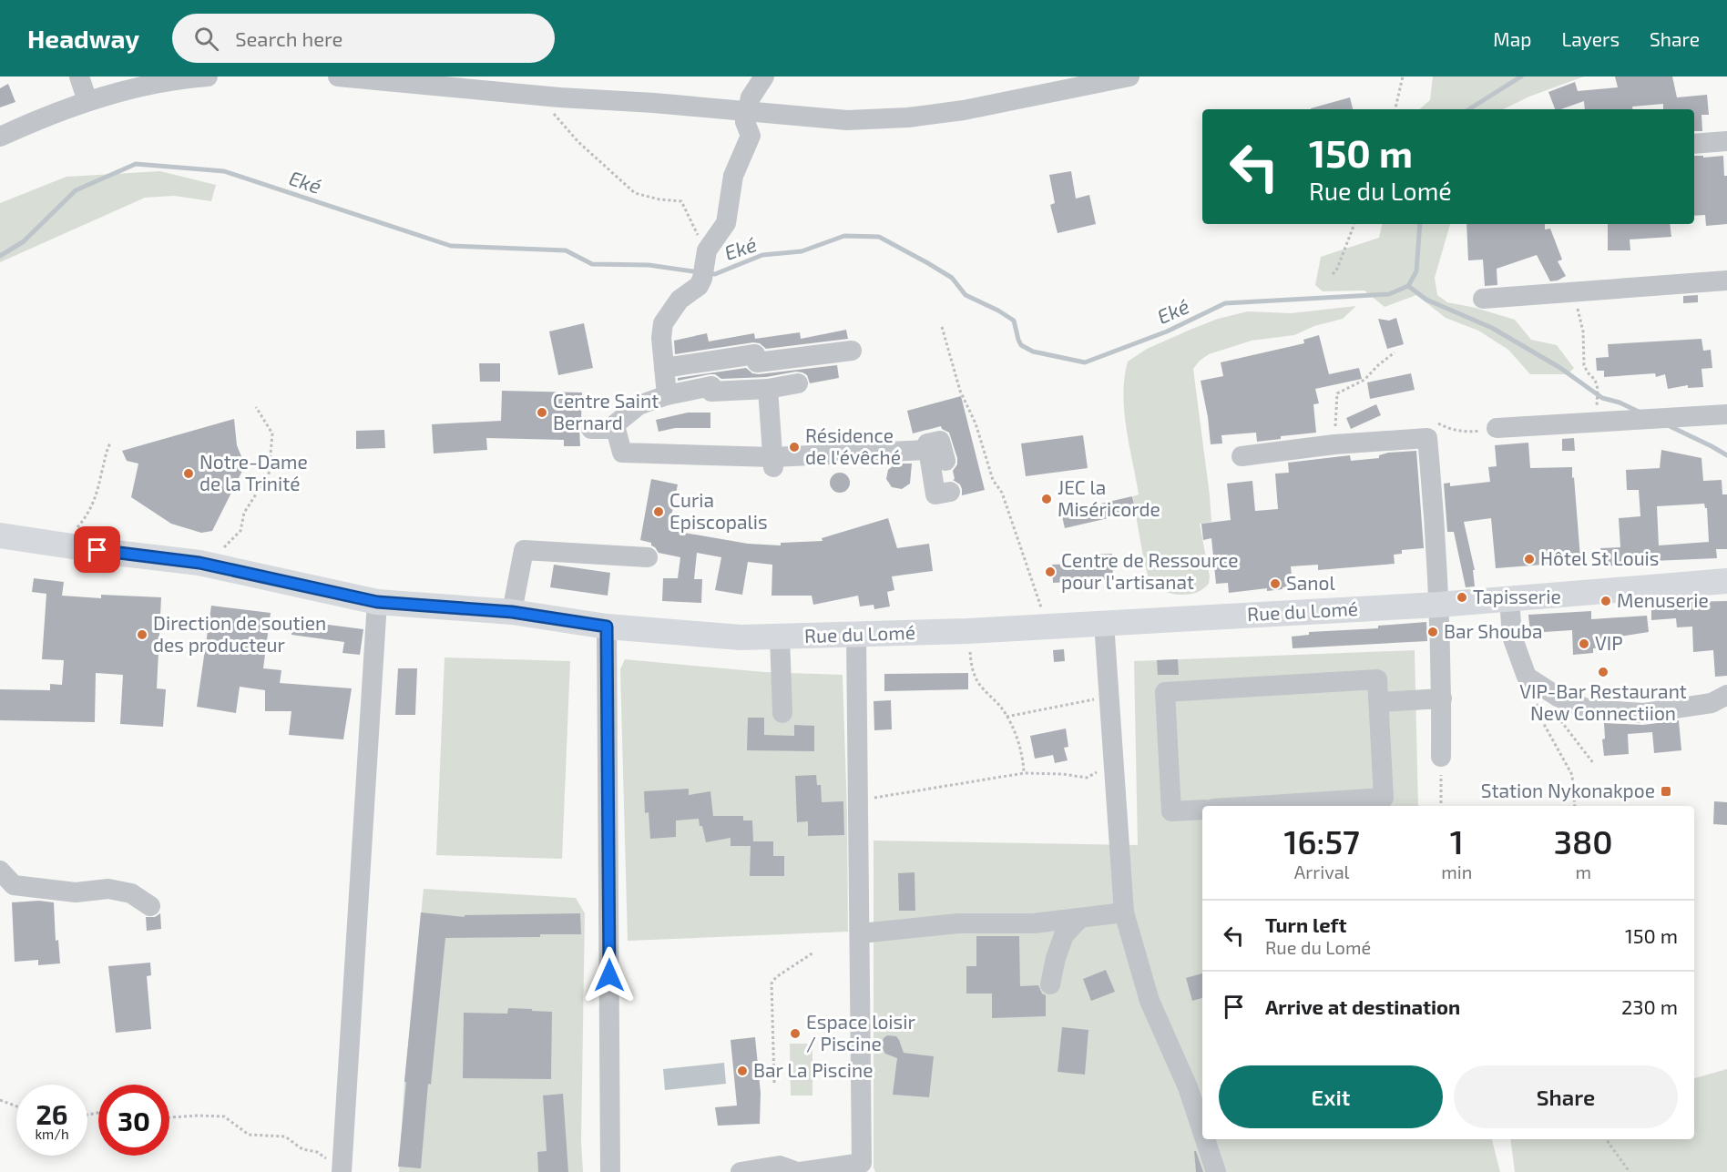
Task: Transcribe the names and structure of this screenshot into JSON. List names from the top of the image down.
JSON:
{
  "streets": {
    "main road": ["Rue du Lomé"]
  },
  "water": ["Eké"],
  "places": {
    "other": [
      "Centre Saint Bernard",
      "Résidence de l'évêché",
      "Notre-Dame de la Trinité",
      "JEC la Miséricorde",
      "Curia Episcopalis",
      "Hôtel St Louis",
      "Centre de Ressource pour l'artisanat",
      "Sanol",
      "Tapisserie",
      "Menuserie",
      "Bar Shouba",
      "Direction de soutien des producteur",
      "VIP",
      "VIP-Bar Restaurant New Connectiion",
      "Espace loisir / Piscine",
      "Bar La Piscine"
    ],
    "transit": ["Station Nykonakpoe"]
  },
  "page": {
    "header": "Headway",
    "search": "Search here",
    "nav": ["Map", "Layers", "Share"],
    "turn": ["150 m", "Rue du Lomé"],
    "eta": [
      "16:57",
      "Arrival",
      "1",
      "min",
      "380",
      "m"
    ],
    "list": [
      {
        "name": "Turn left",
        "note": "Rue du Lomé",
        "value": "150 m"
      },
      {
        "name": "Arrive at destination",
        "value": "230 m"
      }
    ],
    "buttons": ["Exit", "Share"],
    "speed": "26 km/h",
    "limit": "30"
  }
}
